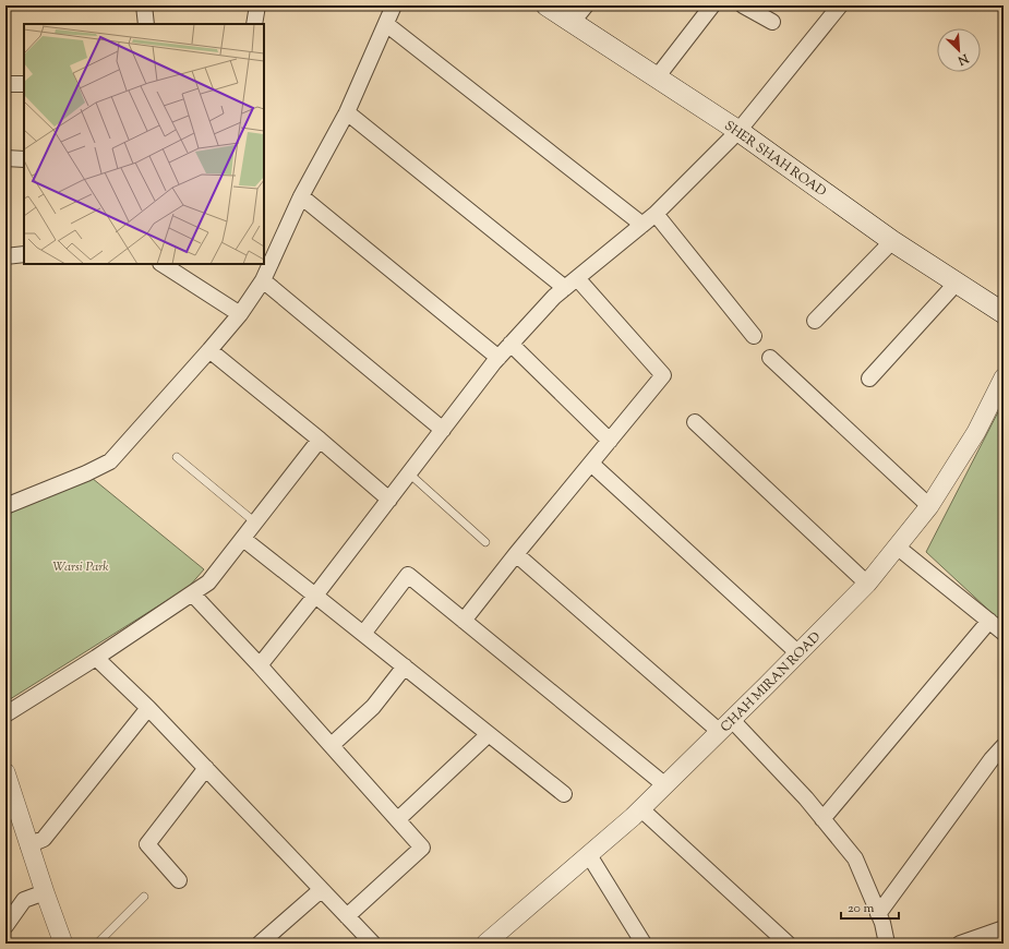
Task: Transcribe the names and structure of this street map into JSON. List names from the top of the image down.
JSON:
{
  "streets": {
    "main road": ["SHER SHAH ROAD"],
    "street": ["CHAH MIRAN ROAD"]
  },
  "parks": ["Warsi Park"],
  "scale_bar": "20 m",
  "north": "bottom right"
}
